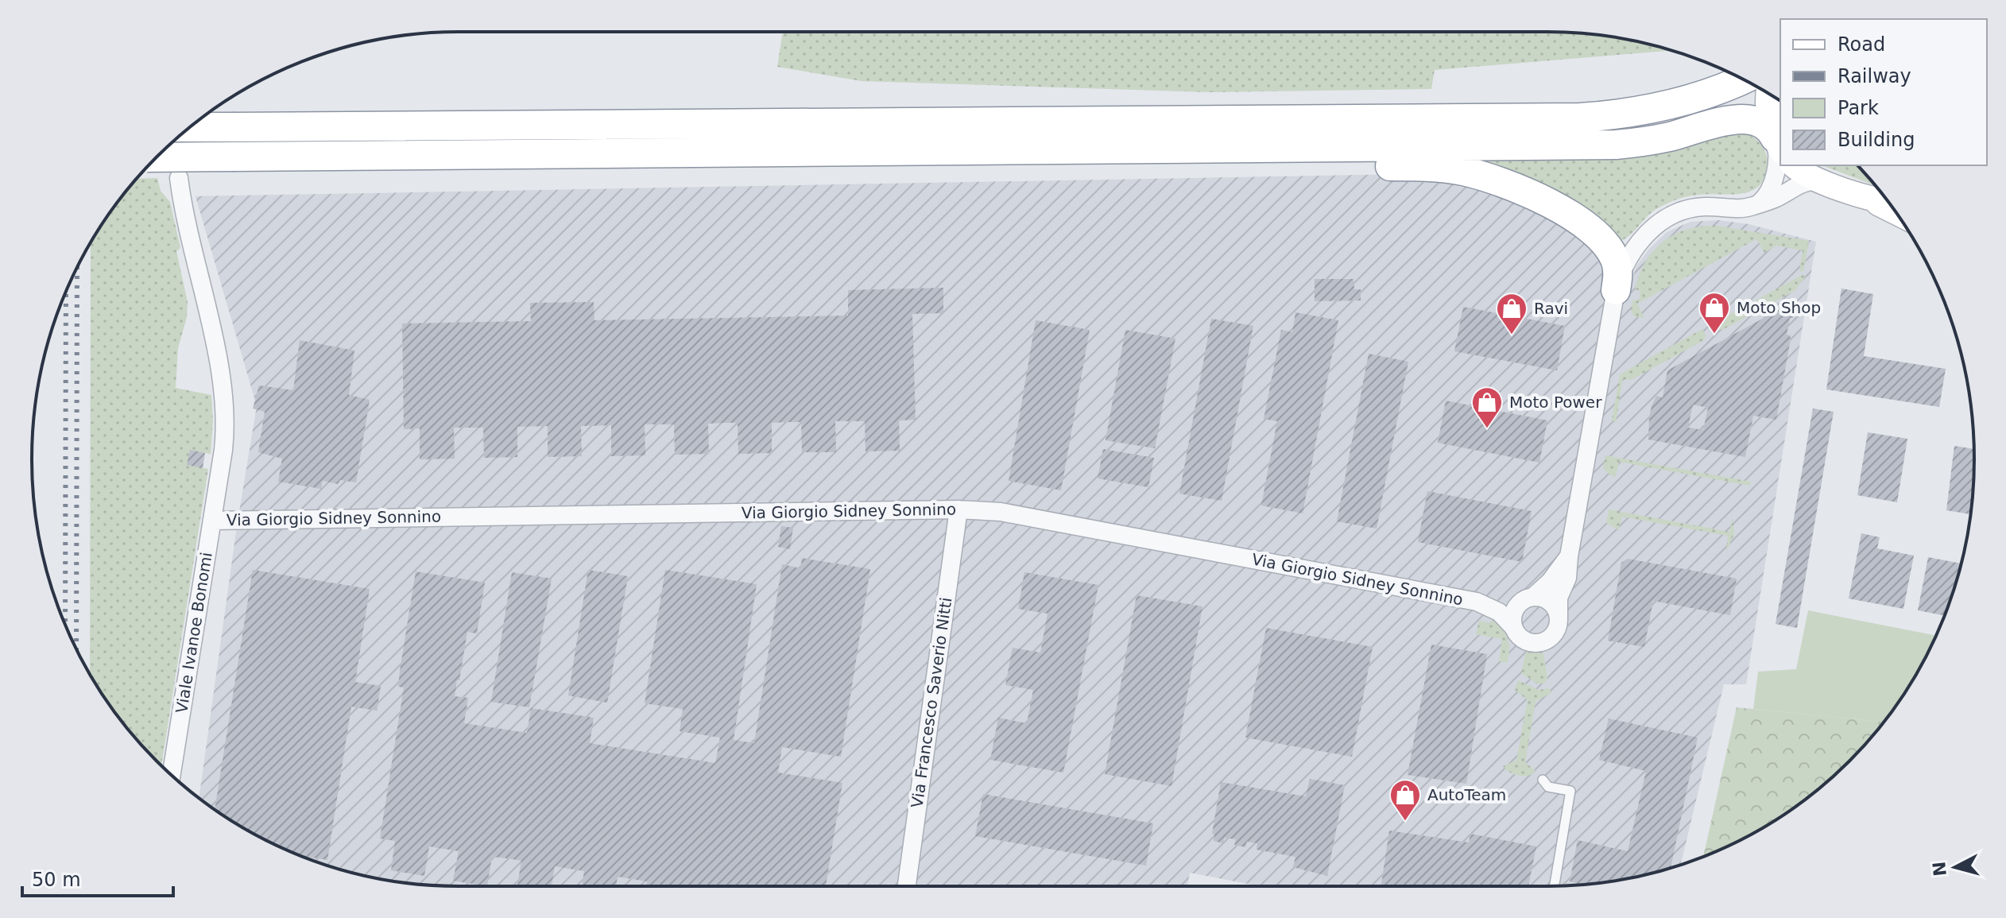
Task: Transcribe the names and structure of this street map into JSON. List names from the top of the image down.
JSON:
{
  "streets": {
    "street": ["Via Giorgio Sidney Sonnino", "Viale Ivanoe Bonomi", "Via Francesco Saverio Nitti"]
  },
  "crossings": [
    ["Via Giorgio Sidney Sonnino", "Viale Ivanoe Bonomi"],
    ["Via Giorgio Sidney Sonnino", "Via Francesco Saverio Nitti"]
  ],
  "places": {
    "shop": [
      "Moto Shop",
      "Ravi",
      "Moto Power",
      "AutoTeam"
    ]
  },
  "legend": [
    "Road",
    "Railway",
    "Park",
    "Building"
  ],
  "scale_bar": "50 m",
  "north": "left"
}
